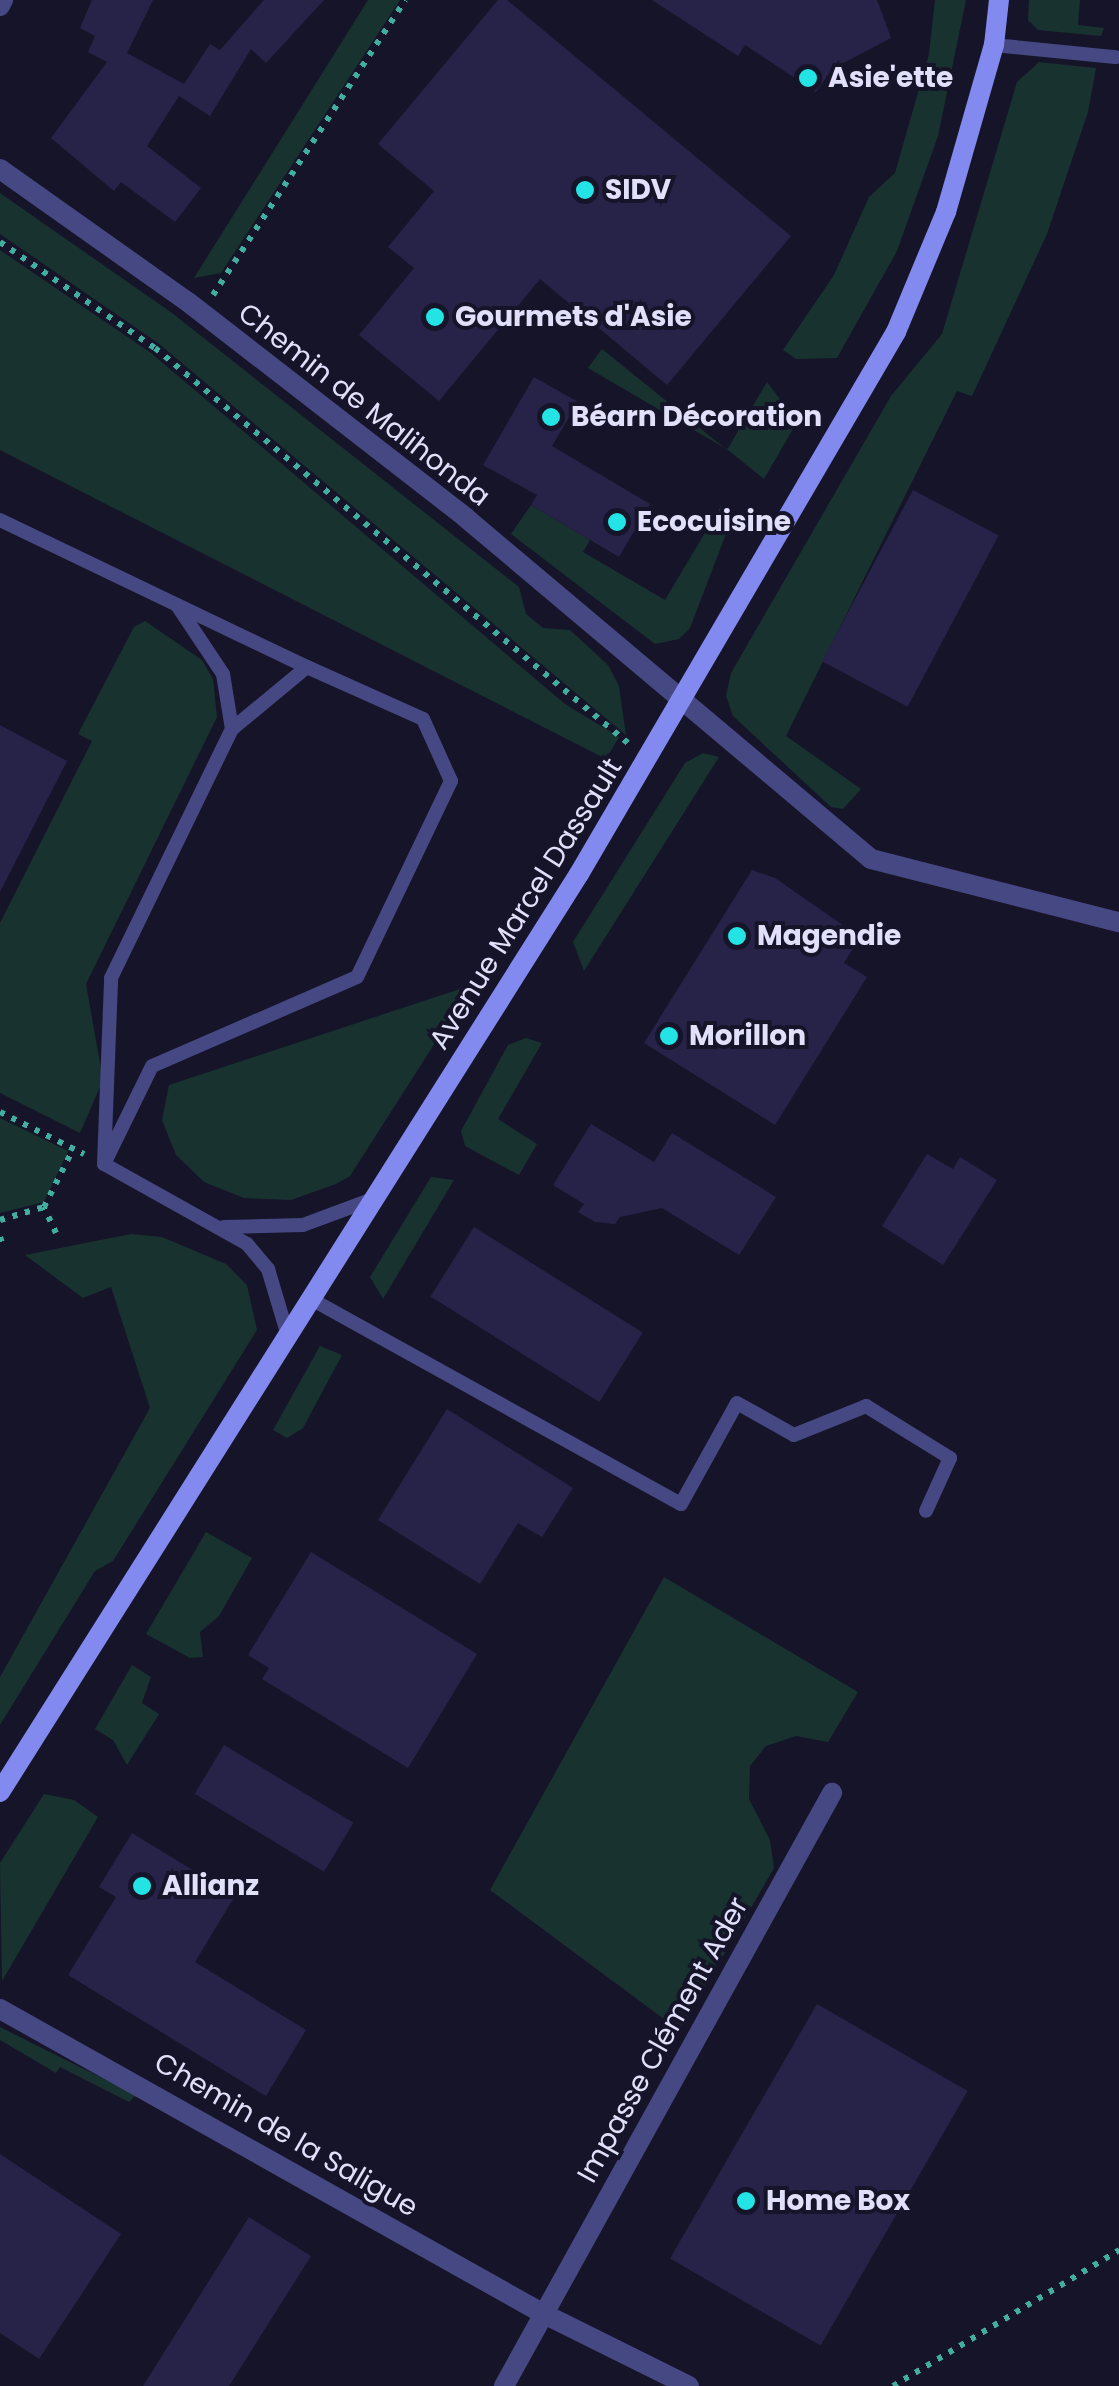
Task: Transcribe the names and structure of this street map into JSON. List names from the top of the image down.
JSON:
{
  "streets": {
    "street": [
      "Chemin de Malihonda",
      "Avenue Marcel Dassault",
      "Impasse Clément Ader",
      "Chemin de la Saligue"
    ]
  },
  "crossings": [
    ["Chemin de Malihonda", "Avenue Marcel Dassault"],
    ["Impasse Clément Ader", "Chemin de la Saligue"]
  ],
  "places": [
    "Asie'ette",
    "SIDV",
    "Gourmets d'Asie",
    "Béarn Décoration",
    "Ecocuisine",
    "Magendie",
    "Morillon",
    "Allianz",
    "Home Box"
  ]
}
